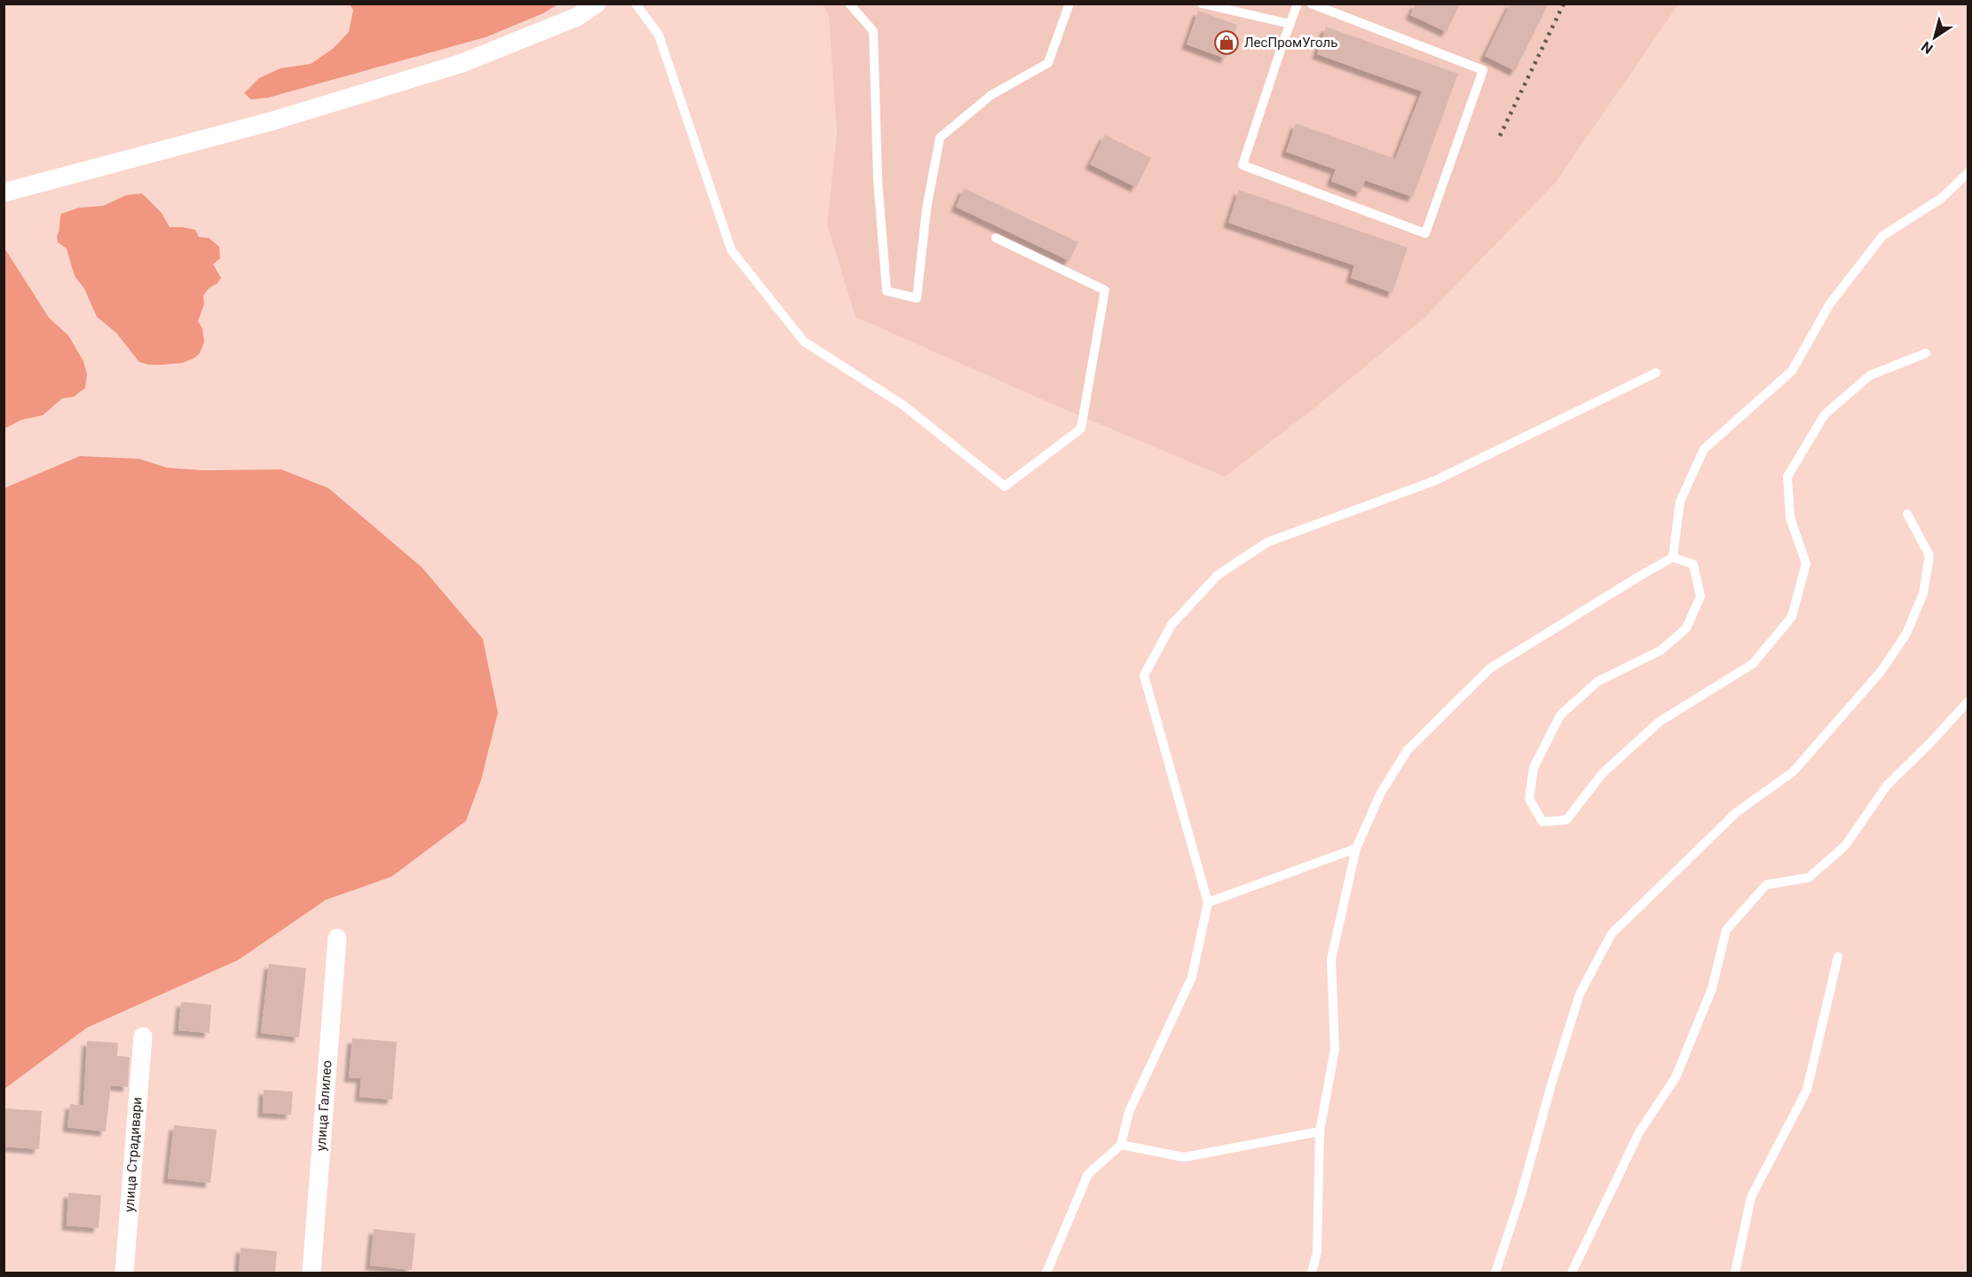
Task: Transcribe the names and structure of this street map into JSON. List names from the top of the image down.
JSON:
{
  "streets": {
    "street": ["улица Галилео", "улица Страдивари"]
  },
  "places": {
    "shop": ["ЛесПромУголь"]
  },
  "north": "bottom left"
}
